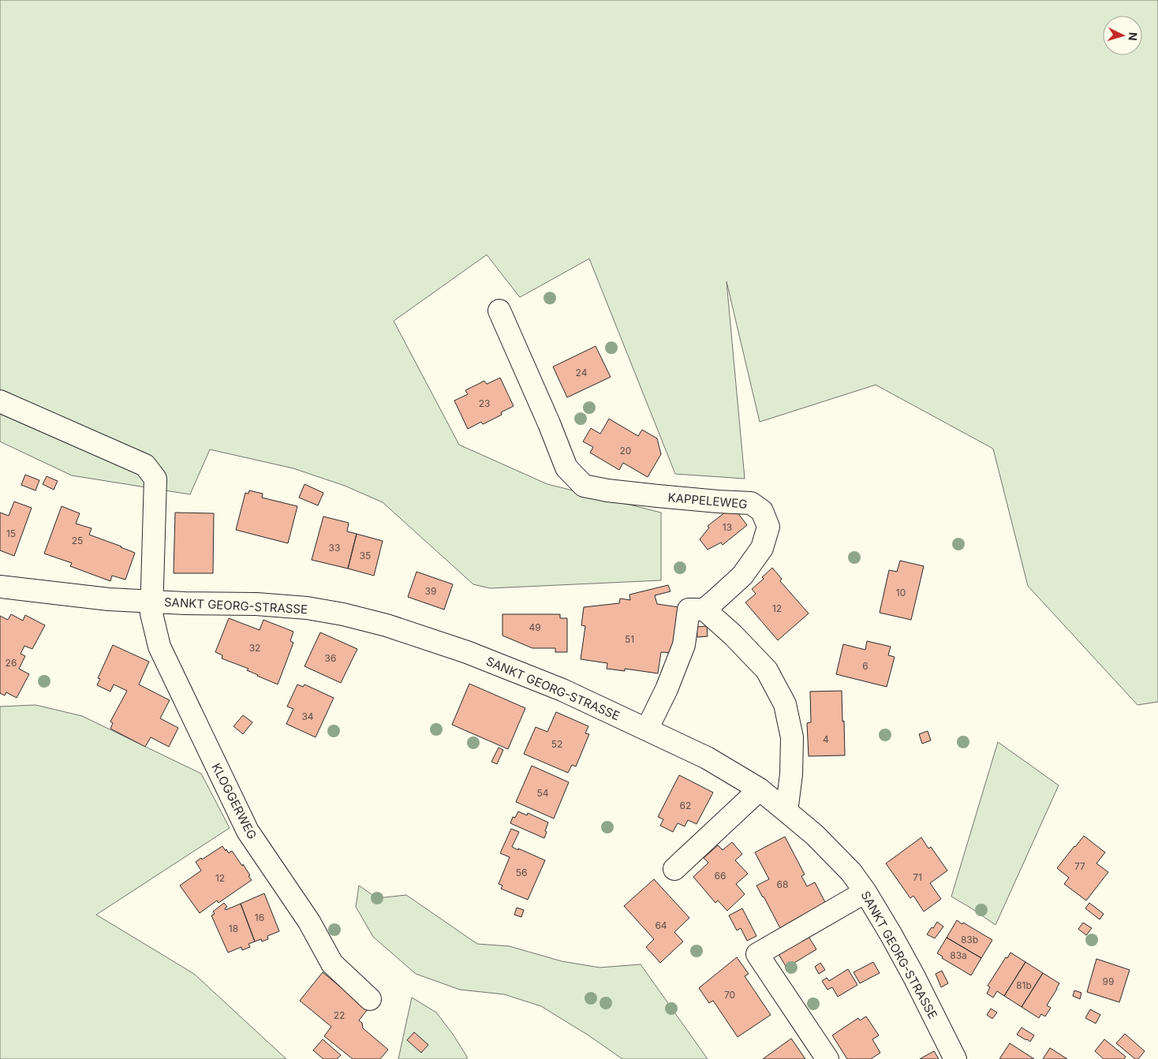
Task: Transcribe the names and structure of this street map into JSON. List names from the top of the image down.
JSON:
{
  "streets": {
    "street": ["KAPPELEWEG", "SANKT GEORG-STRASSE", "KLOGGERWEG"]
  },
  "crossings": [
    ["SANKT GEORG-STRASSE", "KLOGGERWEG"]
  ],
  "house_numbers": [
    "24",
    "23",
    "20",
    "13",
    "15",
    "25",
    "33",
    "35",
    "39",
    "10",
    "12",
    "49",
    "51",
    "32",
    "36",
    "26",
    "6",
    "34",
    "4",
    "52",
    "54",
    "62",
    "77",
    "56",
    "66",
    "71",
    "12",
    "68",
    "16",
    "64",
    "18",
    "83b",
    "83a",
    "99",
    "81b",
    "70",
    "22"
  ],
  "north": "right"
}
